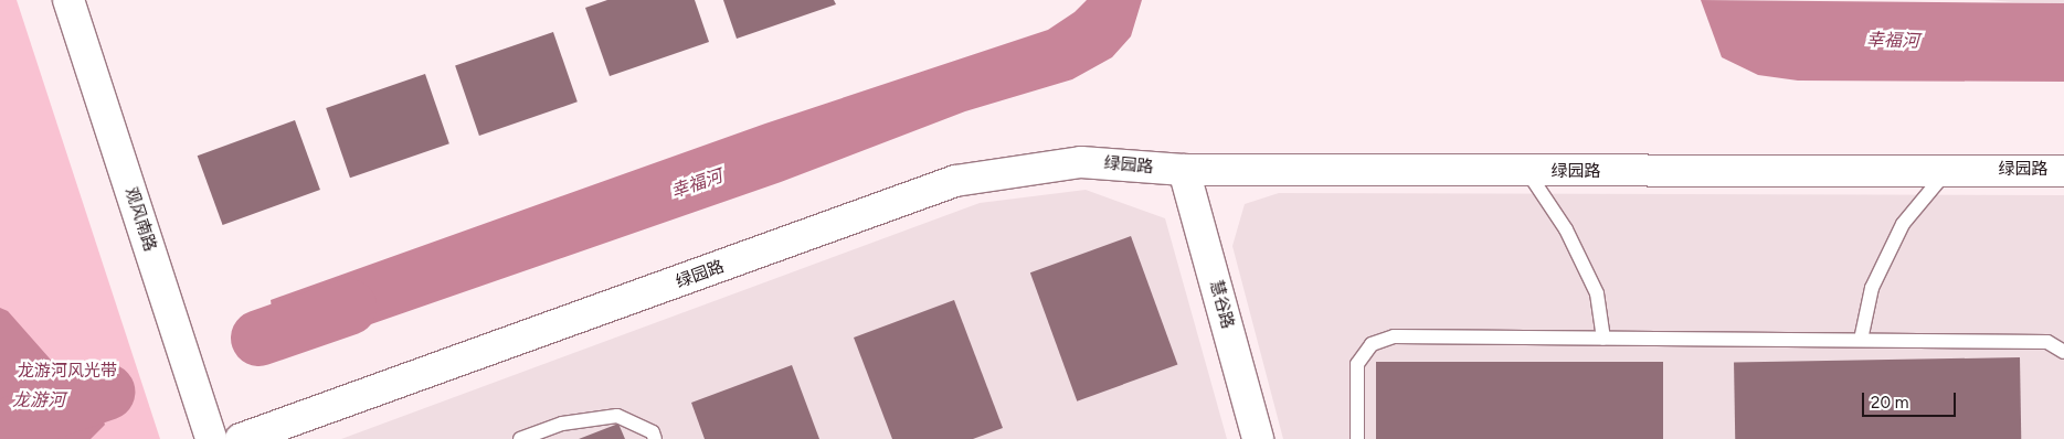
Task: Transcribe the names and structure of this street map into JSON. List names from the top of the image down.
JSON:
{
  "streets": {
    "street": ["绿园路", "观风南路", "慧谷路"]
  },
  "crossings": [
    ["绿园路", "慧谷路"]
  ],
  "water": ["幸福河", "龙游河"],
  "parks": ["龙游河风光带"],
  "scale_bar": "20 m"
}
